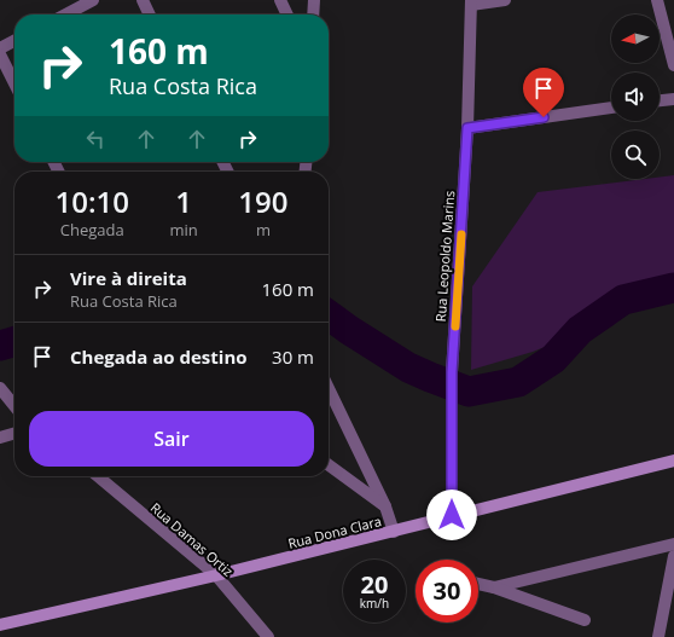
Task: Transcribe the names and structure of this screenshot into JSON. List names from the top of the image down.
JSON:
{
  "streets": {
    "street": ["Rua Leopoldo Marins", "Rua Dona Clara", "Rua Damas Ortiz"]
  },
  "crossings": [
    ["Rua Leopoldo Marins", "Rua Dona Clara"],
    ["Rua Dona Clara", "Rua Damas Ortiz"]
  ],
  "north": "left",
  "page": {
    "turn": ["160 m", "Rua Costa Rica"],
    "eta": [
      "10:10",
      "Chegada",
      "1",
      "min",
      "190",
      "m"
    ],
    "list": [
      {
        "name": "Vire à direita",
        "note": "Rua Costa Rica",
        "value": "160 m"
      },
      {
        "name": "Chegada ao destino",
        "value": "30 m"
      }
    ],
    "buttons": "Sair",
    "speed": "20 km/h",
    "limit": "30"
  }
}
